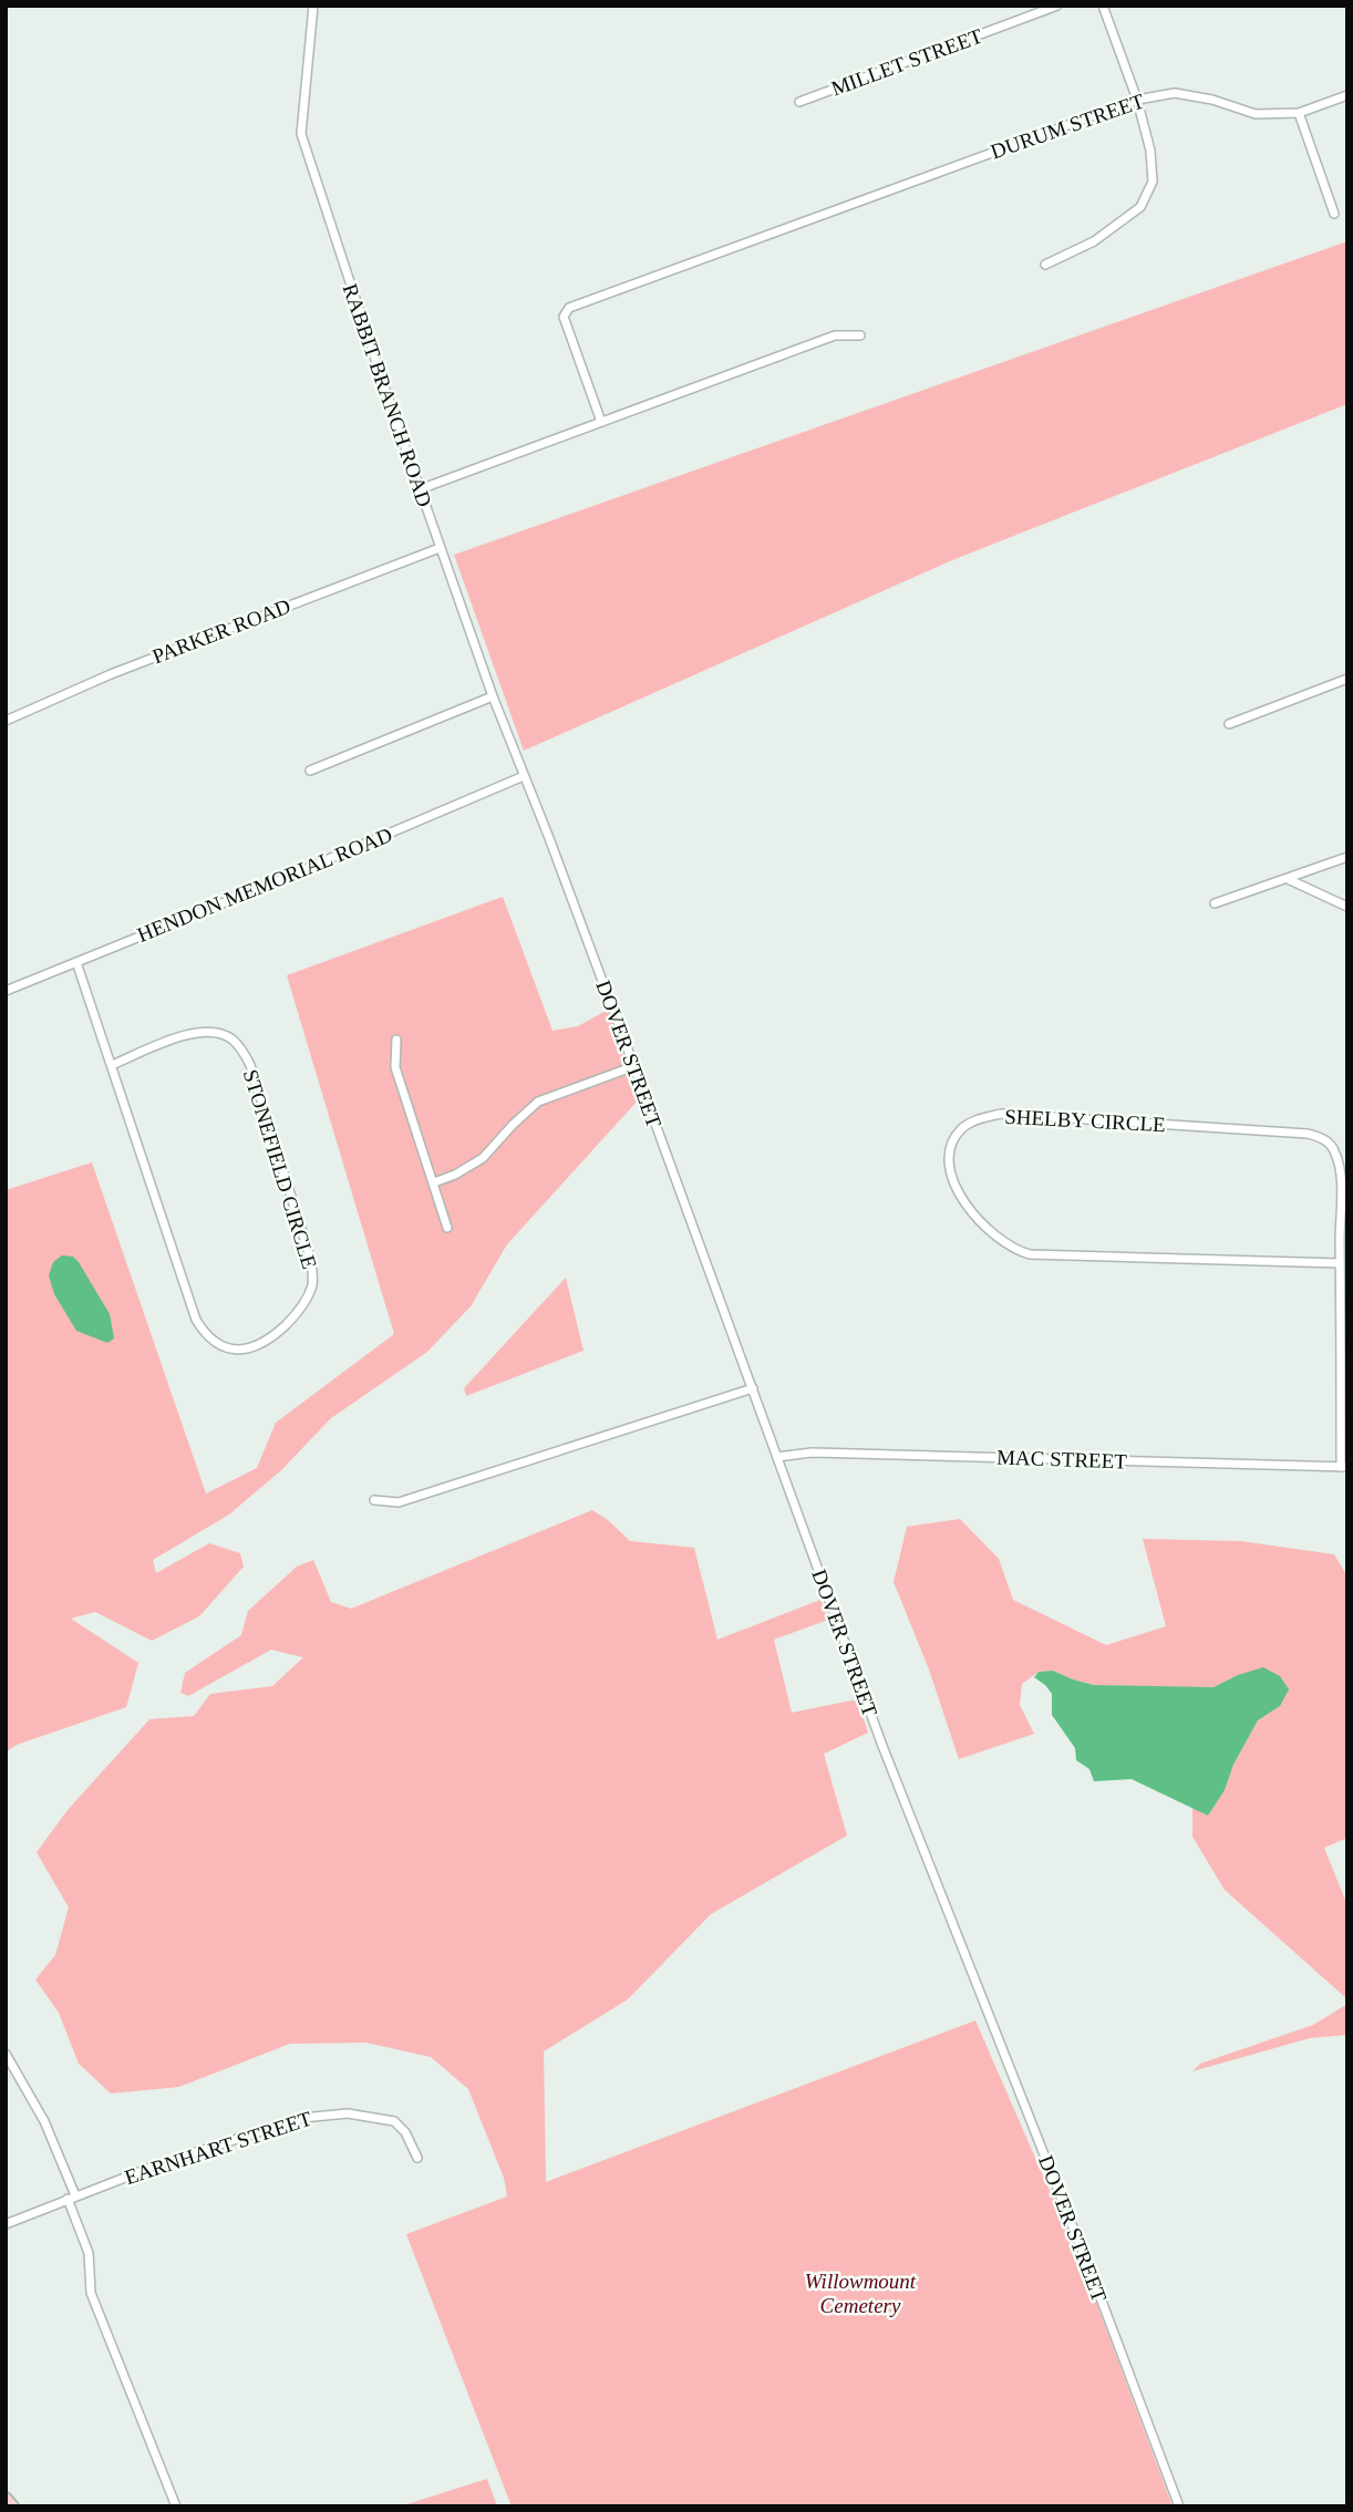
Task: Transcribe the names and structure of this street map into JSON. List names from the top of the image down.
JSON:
{
  "streets": {
    "street": [
      "MILLET STREET",
      "DURUM STREET",
      "RABBIT BRANCH ROAD",
      "PARKER ROAD",
      "HENDON MEMORIAL ROAD",
      "DOVER STREET",
      "SHELBY CIRCLE",
      "STONEFIELD CIRCLE",
      "MAC STREET",
      "EARNHART STREET"
    ]
  },
  "crossings": [
    ["RABBIT BRANCH ROAD", "PARKER ROAD"],
    ["RABBIT BRANCH ROAD", "HENDON MEMORIAL ROAD"],
    ["RABBIT BRANCH ROAD", "DOVER STREET"],
    ["HENDON MEMORIAL ROAD", "DOVER STREET"],
    ["HENDON MEMORIAL ROAD", "STONEFIELD CIRCLE"],
    ["DOVER STREET", "MAC STREET"],
    ["SHELBY CIRCLE", "MAC STREET"]
  ],
  "parks": ["Willowmount Cemetery"]
}
